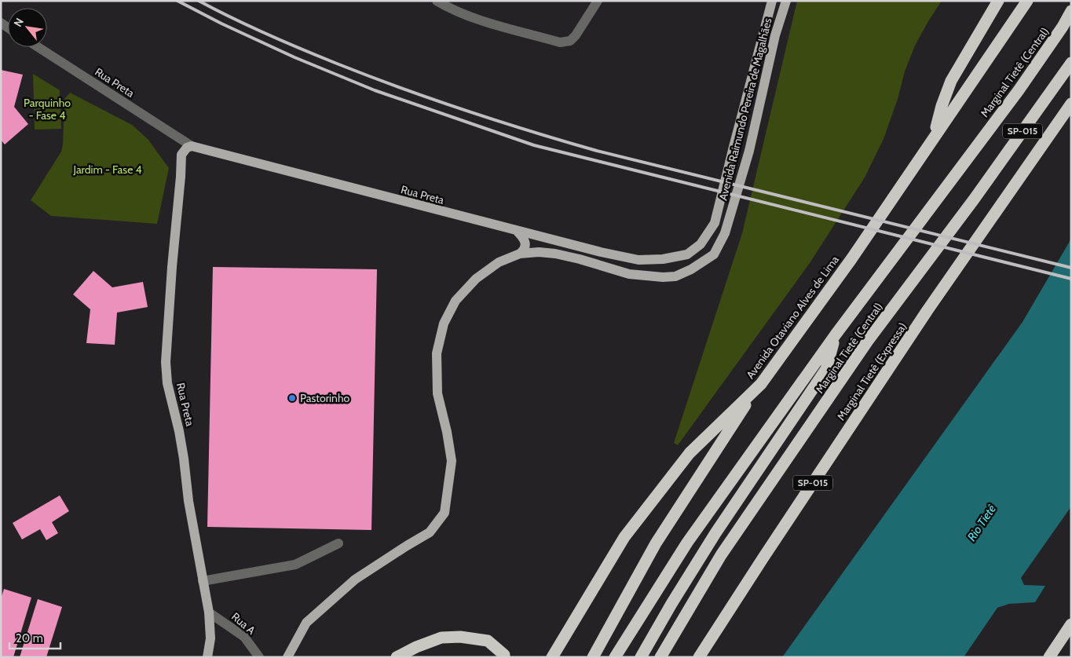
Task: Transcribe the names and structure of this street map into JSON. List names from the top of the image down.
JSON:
{
  "streets": {
    "highway": [
      "Marginal Tietê (Central)",
      "SP-015",
      "Avenida Otaviano Alves de Lima",
      "Marginal Tietê (Expressa)"
    ],
    "main road": ["Rua Preta", "Avenida Raimundo Pereira de Magalhães"],
    "street": ["Rua A"]
  },
  "crossings": [
    ["Rua Preta", "Avenida Raimundo Pereira de Magalhães"],
    ["Rua Preta", "Rua A"]
  ],
  "water": ["Rio Tietê"],
  "parks": ["Parquinho - Fase 4", "Jardim - Fase 4"],
  "places": ["Pastorinho"],
  "scale_bar": "20 m",
  "north": "top left"
}
